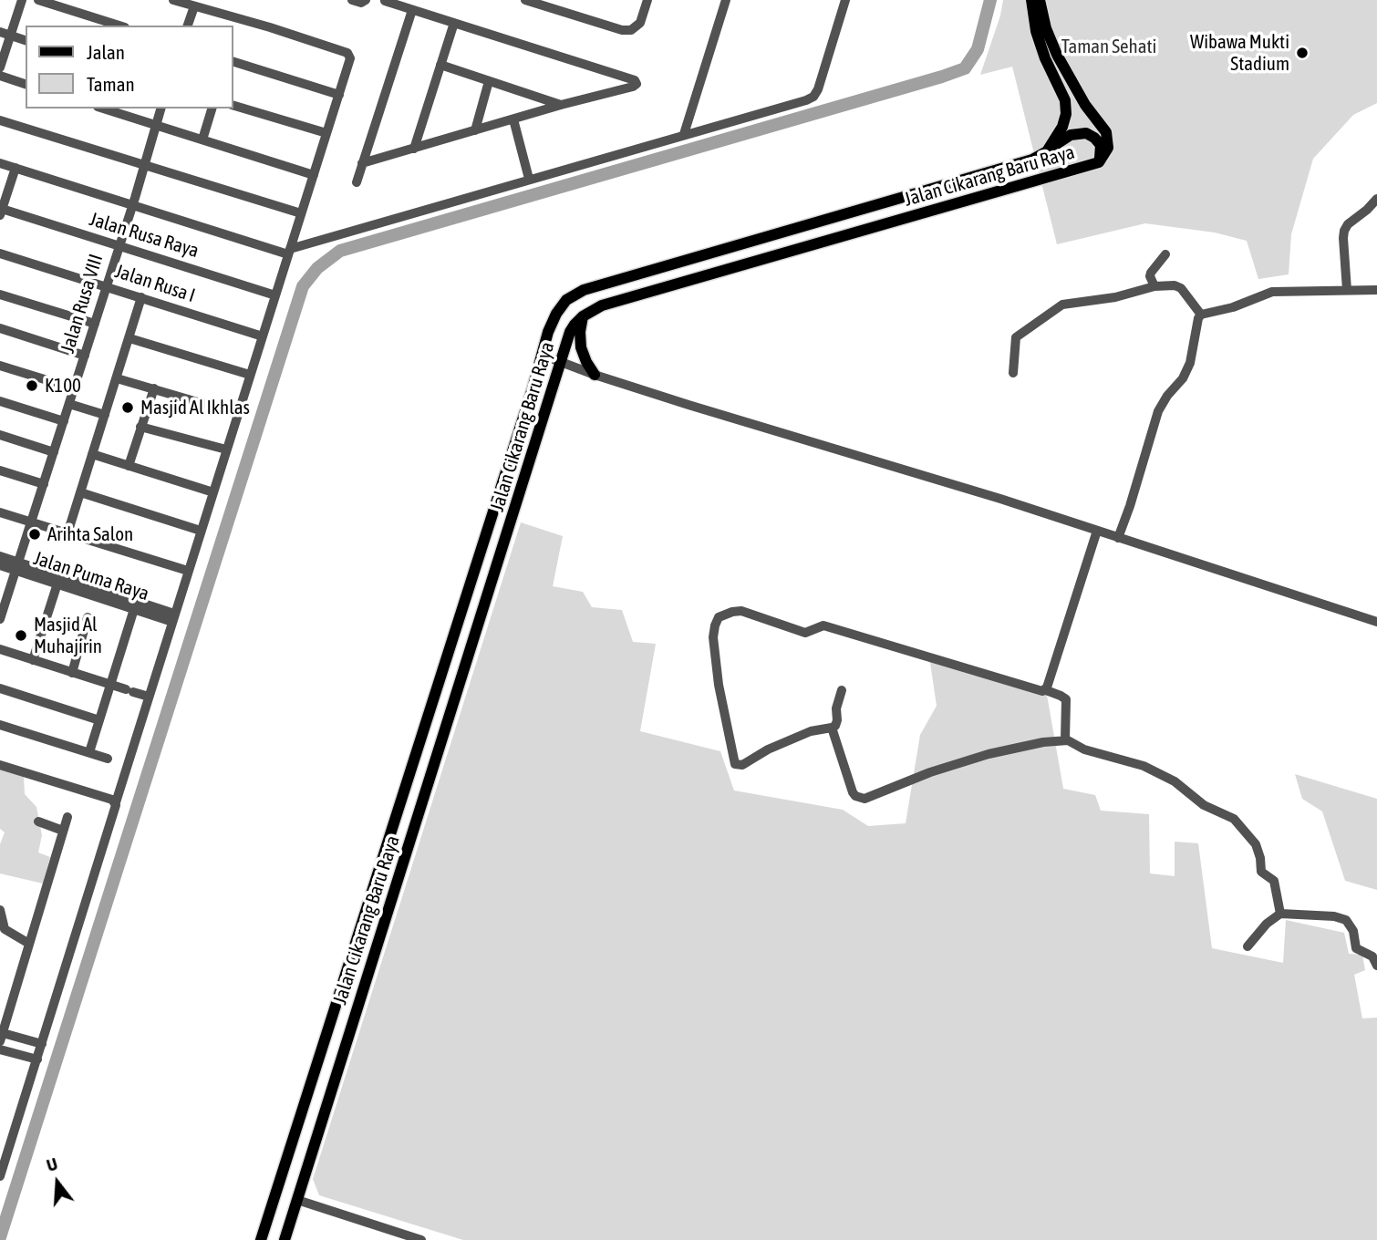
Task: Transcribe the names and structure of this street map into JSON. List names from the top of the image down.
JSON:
{
  "streets": {
    "main road": ["Jalan Cikarang Baru Raya"],
    "street": [
      "Jalan Rusa Raya",
      "Jalan Rusa I",
      "Jalan Rusa VIII",
      "Jalan Puma Raya"
    ]
  },
  "crossings": [
    ["Jalan Rusa Raya", "Jalan Rusa VIII"],
    ["Jalan Rusa I", "Jalan Rusa VIII"],
    ["Jalan Rusa VIII", "Jalan Puma Raya"]
  ],
  "parks": ["Taman Sehati"],
  "places": [
    "Wibawa Mukti Stadium",
    "K100",
    "Masjid Al Ikhlas",
    "Arihta Salon",
    "Masjid Al Muhajirin"
  ],
  "legend": ["Jalan", "Taman"],
  "north": "top"
}
